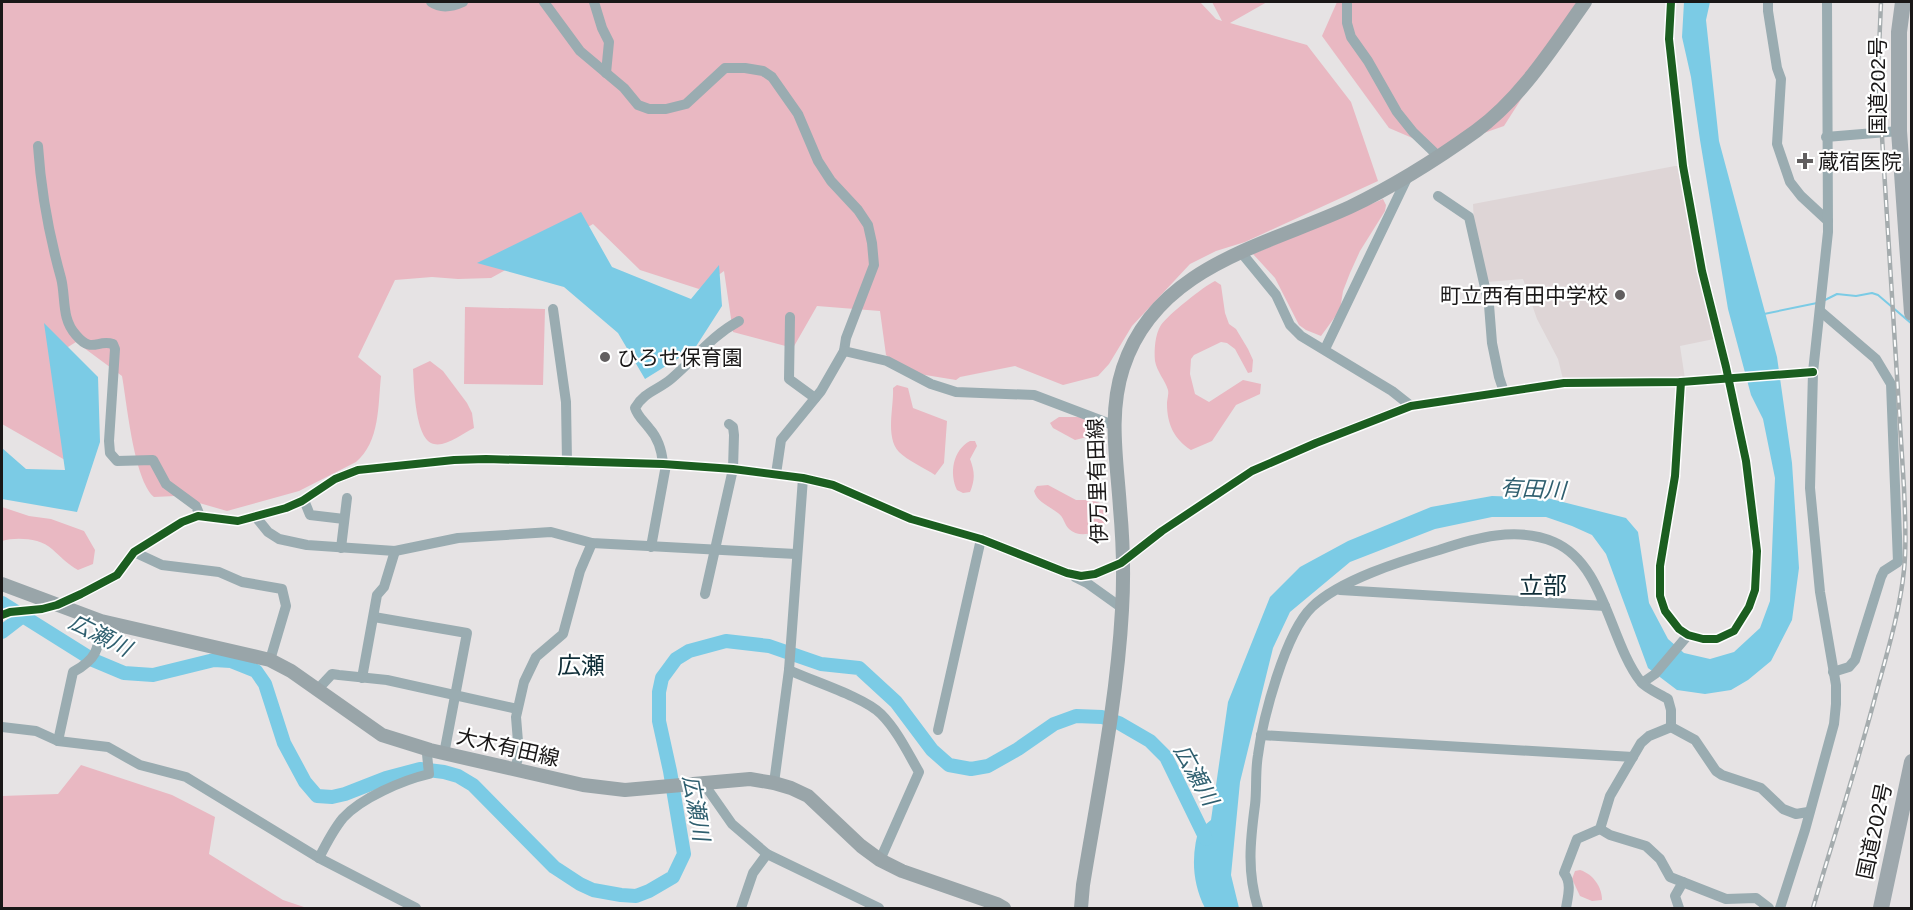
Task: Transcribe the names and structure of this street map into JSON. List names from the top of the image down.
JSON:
{
  "streets": {
    "highway": ["国道202号"],
    "main road": ["伊万里有田線", "大木有田線"]
  },
  "districts": ["立部", "広瀬"],
  "water": ["有田川", "広瀬川"],
  "places": {
    "health": ["蔵宿医院"],
    "other": ["町立西有田中学校", "ひろせ保育園"]
  }
}
